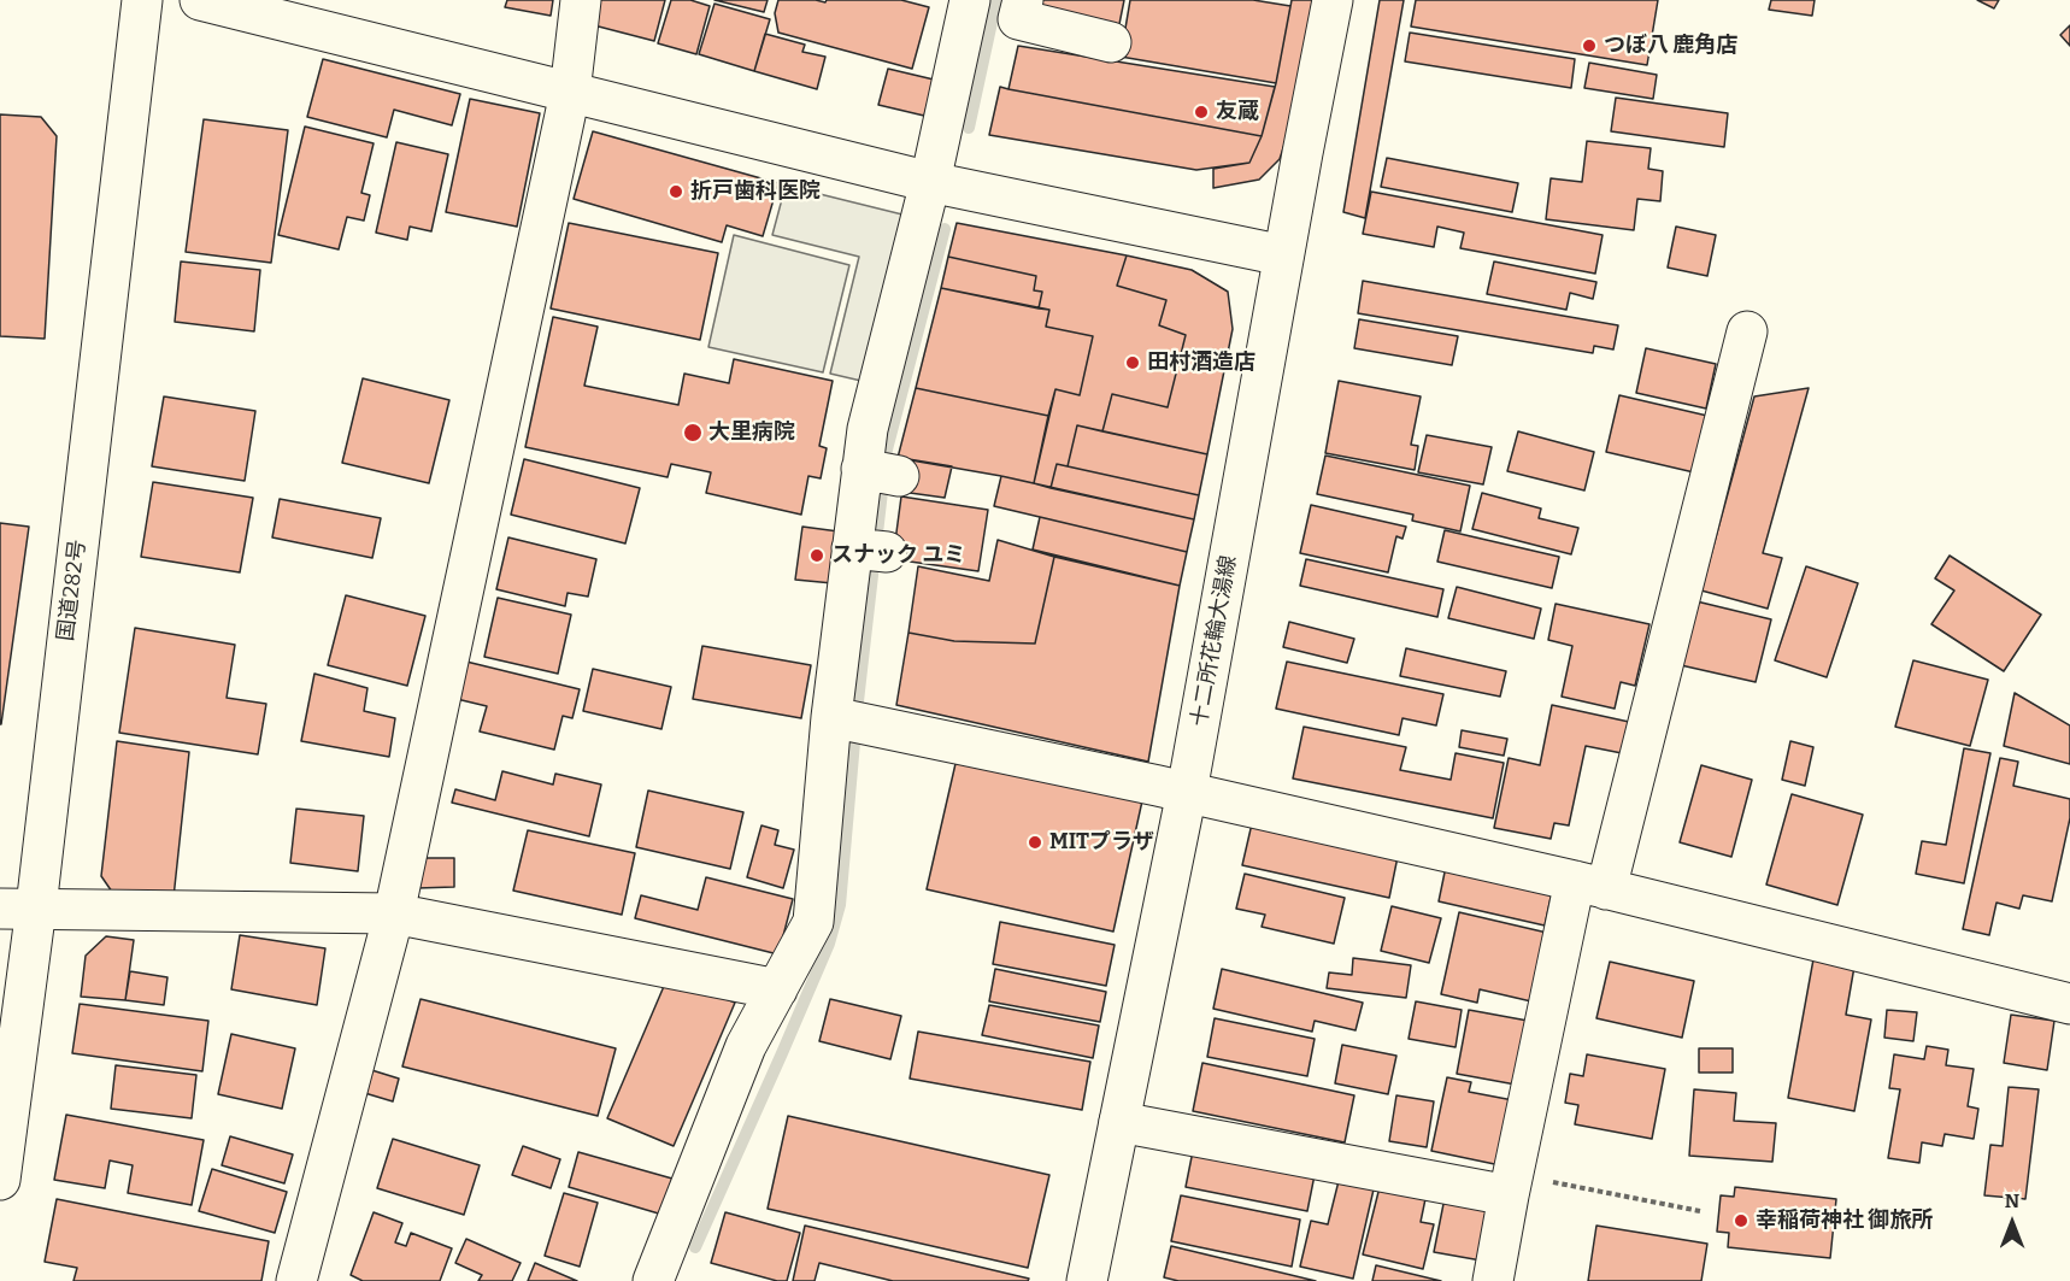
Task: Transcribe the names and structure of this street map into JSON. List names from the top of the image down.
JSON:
{
  "streets": {
    "main road": ["国道282号", "十二所花輪大湯線"]
  },
  "places": [
    "つぼ八 鹿角店",
    "友蔵",
    "折戸歯科医院",
    "田村酒造店",
    "大里病院",
    "スナック ユミ",
    "MITプラザ",
    "幸稲荷神社 御旅所"
  ],
  "north": "top"
}
